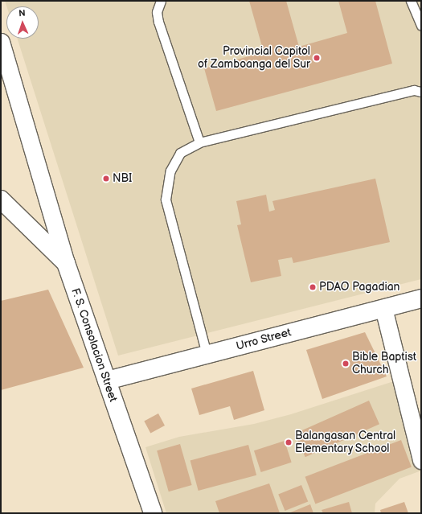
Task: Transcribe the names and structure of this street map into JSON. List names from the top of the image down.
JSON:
{
  "streets": {
    "street": ["Urro Street", "F. S. Consolacion Street"]
  },
  "crossings": [
    ["Urro Street", "F. S. Consolacion Street"]
  ],
  "places": [
    "Provincial Capitol of Zamboanga del Sur",
    "NBI",
    "PDAO Pagadian",
    "Bible Baptist Church",
    "Balangasan Central Elementary School"
  ],
  "north": "top"
}
